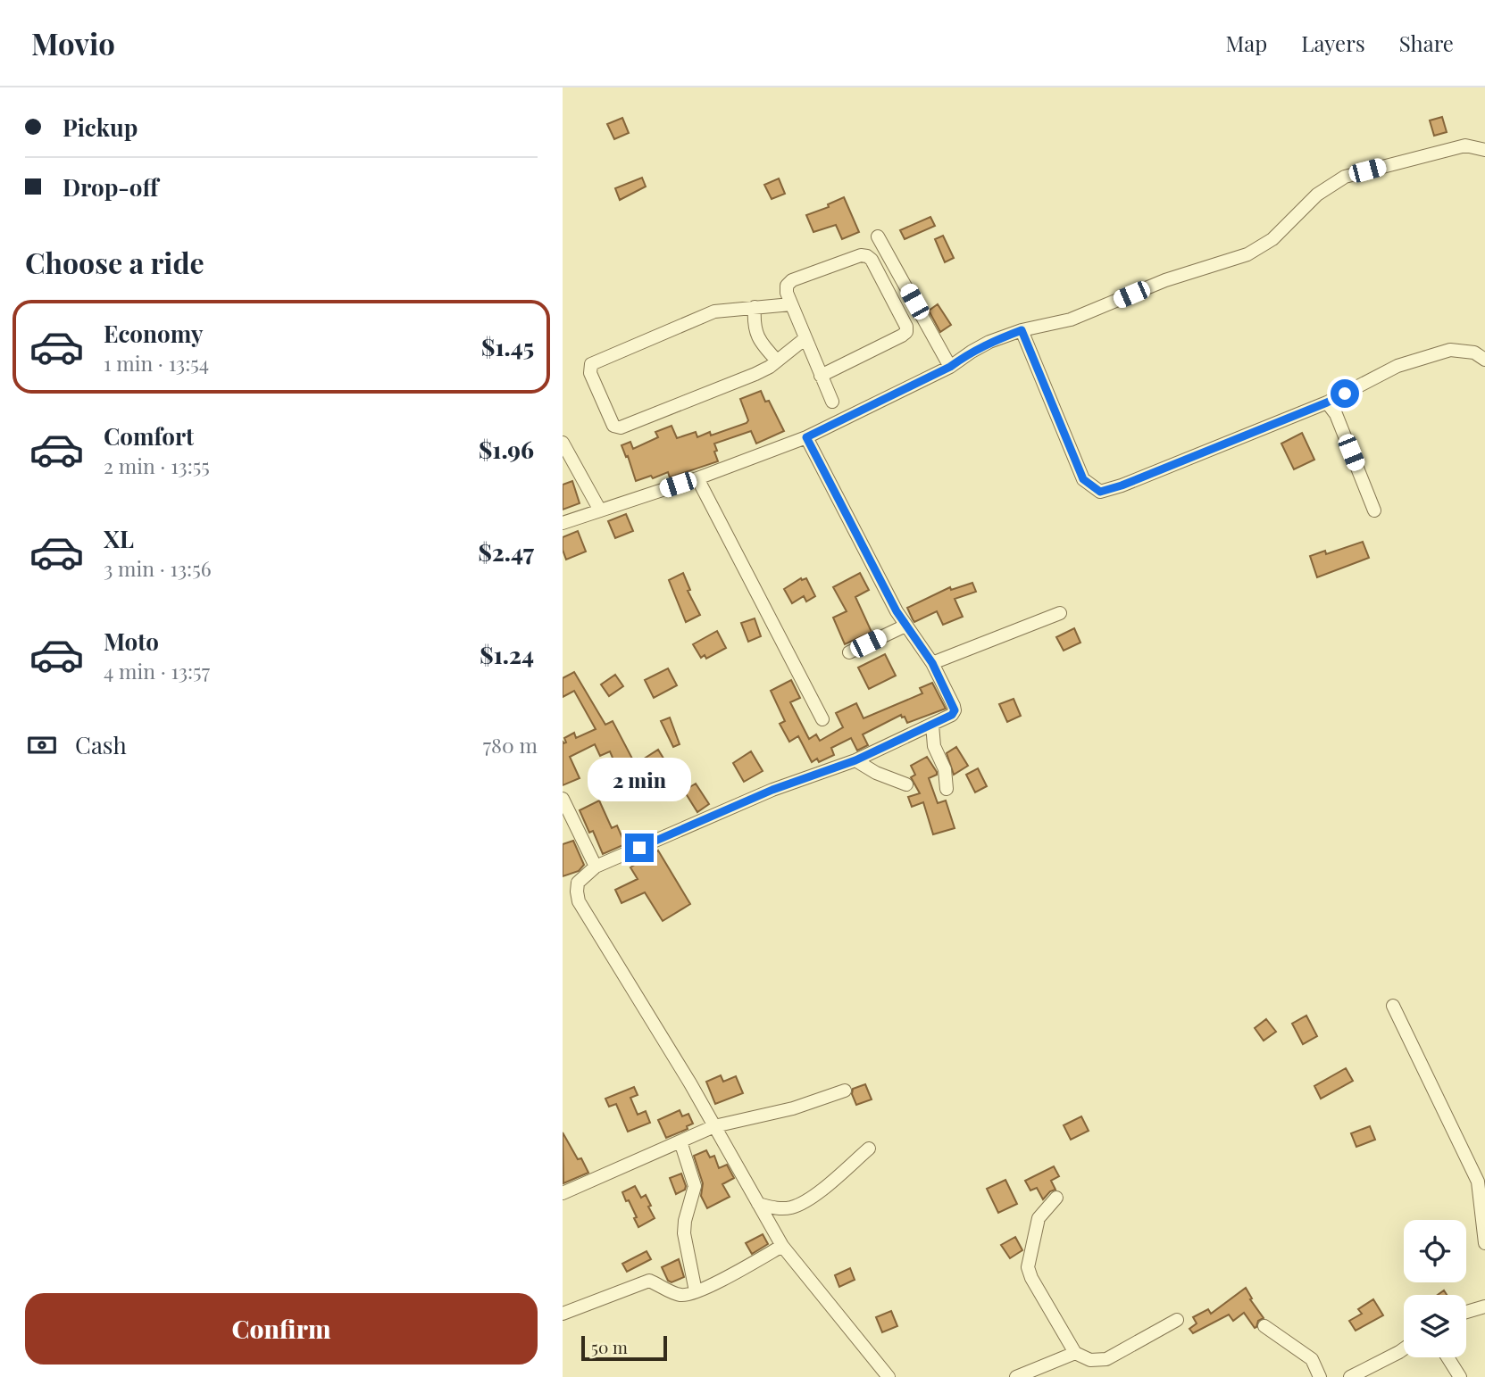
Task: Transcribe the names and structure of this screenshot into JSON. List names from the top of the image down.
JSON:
{
  "scale_bar": "50 m",
  "page": {
    "header": "Movio",
    "nav": ["Map", "Layers", "Share"],
    "banner": ["Pickup", "Drop-off"],
    "heading": "Choose a ride",
    "list": [
      {
        "name": "Economy",
        "note": "1 min · 13:54",
        "value": "$1.45"
      },
      {
        "name": "Comfort",
        "note": "2 min · 13:55",
        "value": "$1.96"
      },
      {
        "name": "XL",
        "note": "3 min · 13:56",
        "value": "$2.47"
      },
      {
        "name": "Moto",
        "note": "4 min · 13:57",
        "value": "$1.24"
      }
    ],
    "pay": ["Cash", "780 m"],
    "bubble": "2 min",
    "buttons": "Confirm",
    "scale": "50 m"
  }
}
